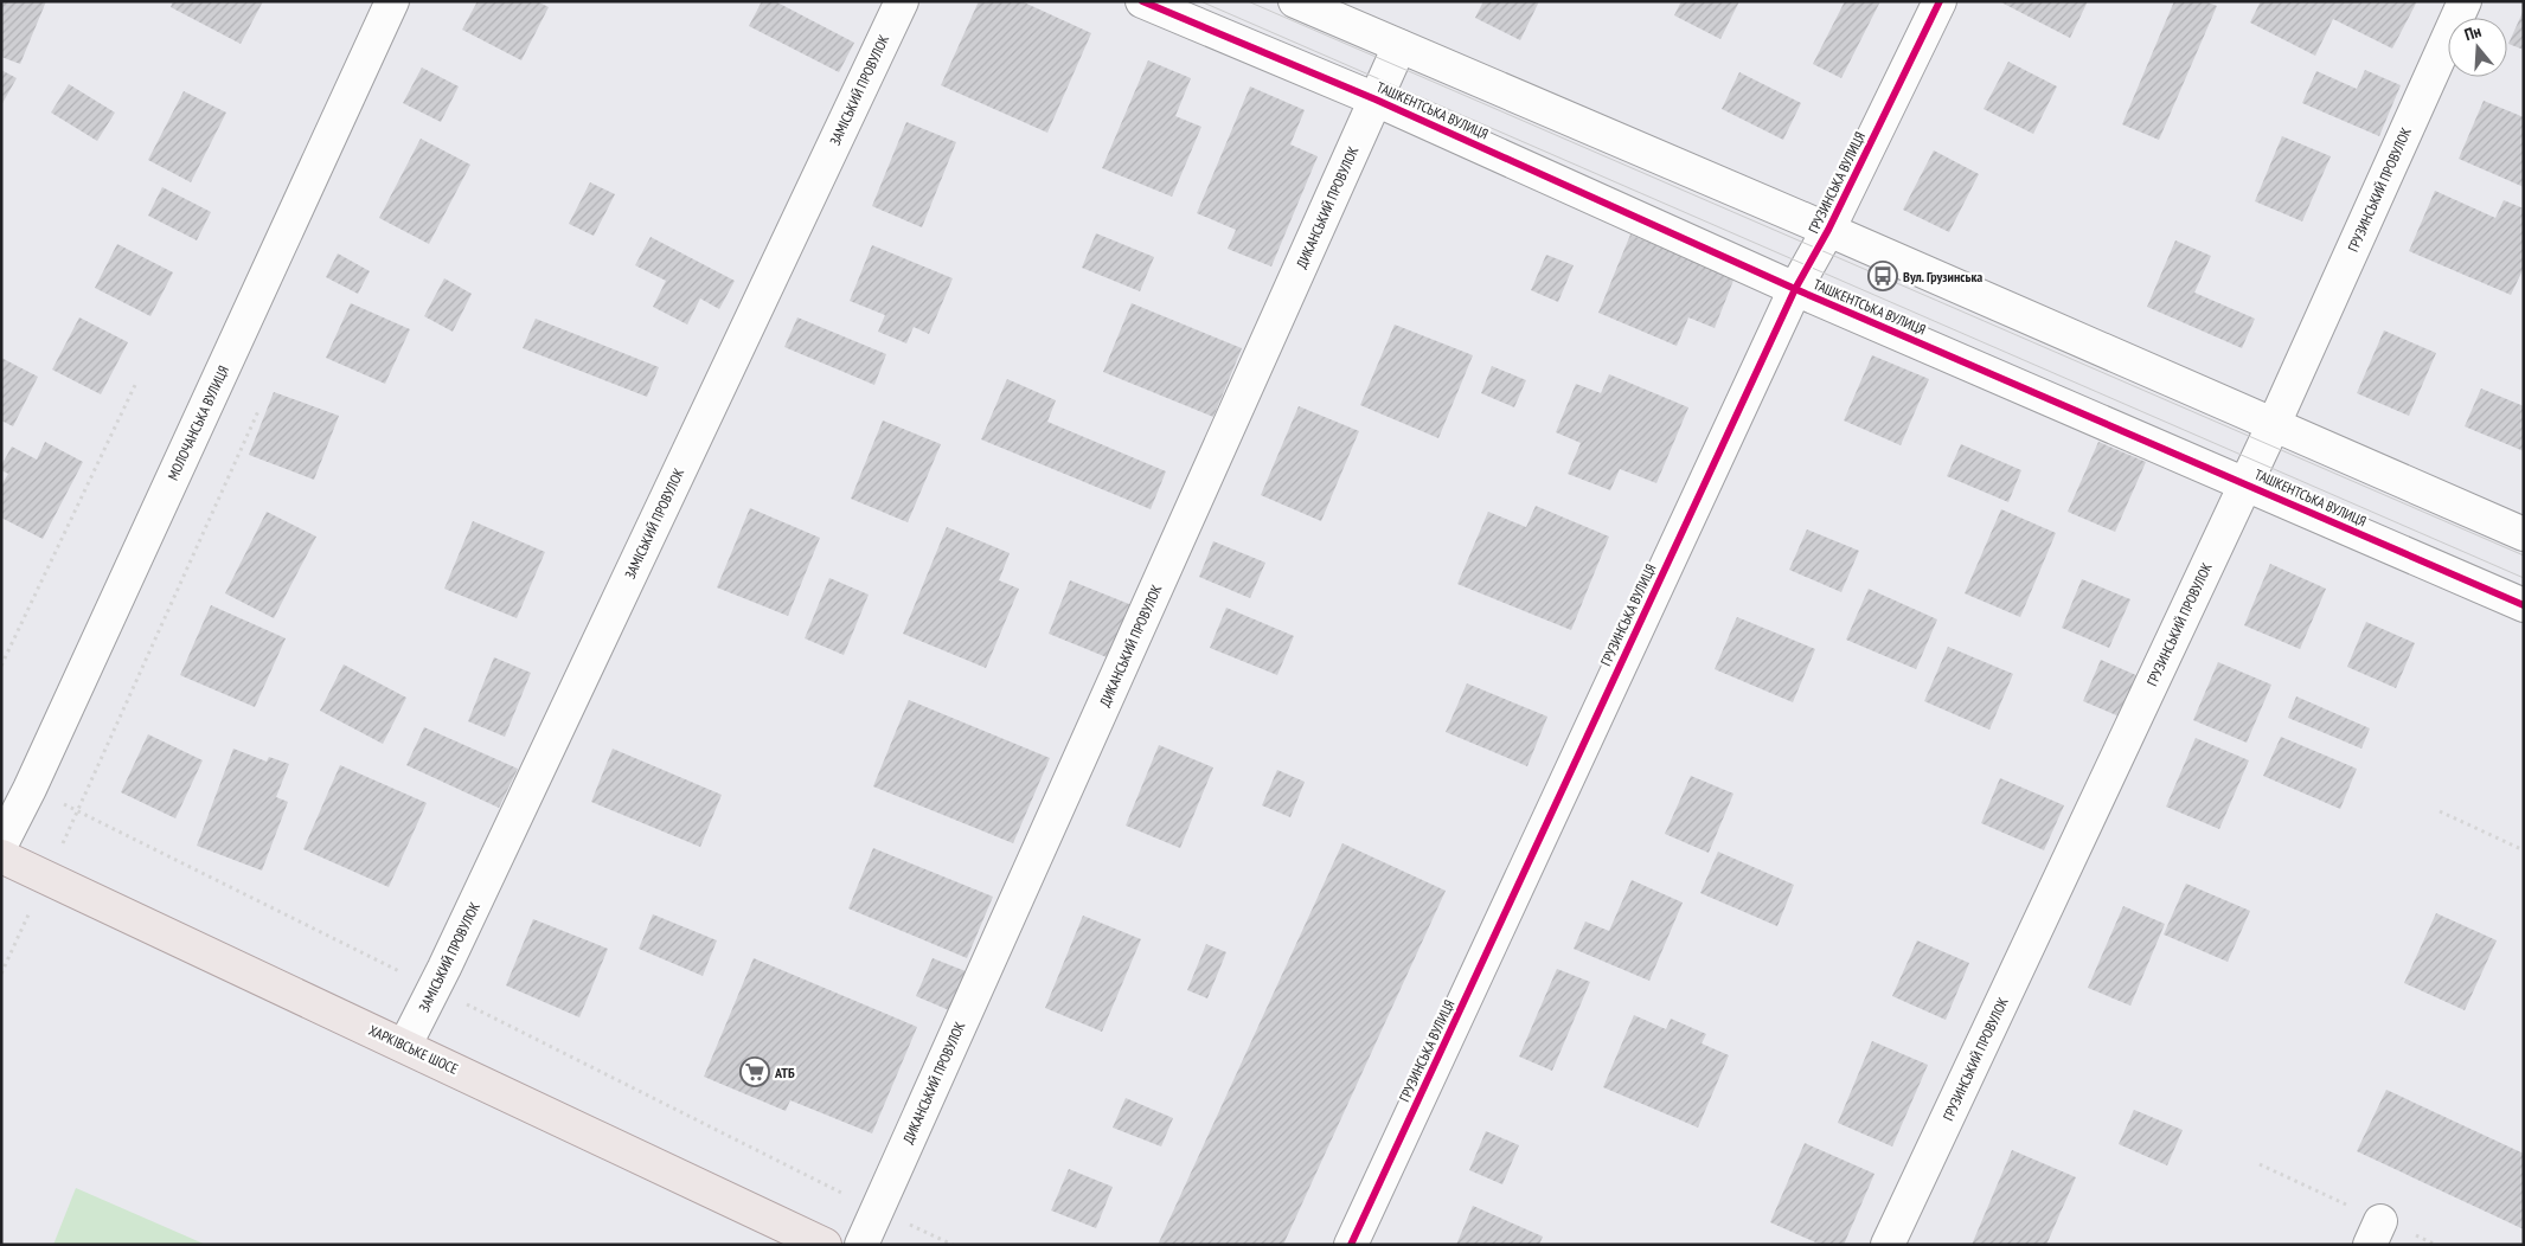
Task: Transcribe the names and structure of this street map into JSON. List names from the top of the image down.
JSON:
{
  "streets": {
    "main road": ["ХАРКІВСЬКЕ ШОСЕ"],
    "street": [
      "ЗАМІСЬКИЙ ПРОВУЛОК",
      "ТАШКЕНТСЬКА ВУЛИЦЯ",
      "ГРУЗИНСЬКА ВУЛИЦЯ",
      "ГРУЗИНСЬКИЙ ПРОВУЛОК",
      "ДИКАНСЬКИЙ ПРОВУЛОК",
      "МОЛОЧАНСЬКА ВУЛИЦЯ"
    ]
  },
  "crossings": [
    ["ЗАМІСЬКИЙ ПРОВУЛОК", "ХАРКІВСЬКЕ ШОСЕ"],
    ["ТАШКЕНТСЬКА ВУЛИЦЯ", "ГРУЗИНСЬКА ВУЛИЦЯ"],
    ["ТАШКЕНТСЬКА ВУЛИЦЯ", "ГРУЗИНСЬКИЙ ПРОВУЛОК"],
    ["ТАШКЕНТСЬКА ВУЛИЦЯ", "ДИКАНСЬКИЙ ПРОВУЛОК"]
  ],
  "places": {
    "bus stop": ["Вул. Грузинська"],
    "supermarket": ["АТБ"]
  },
  "north": "top"
}
